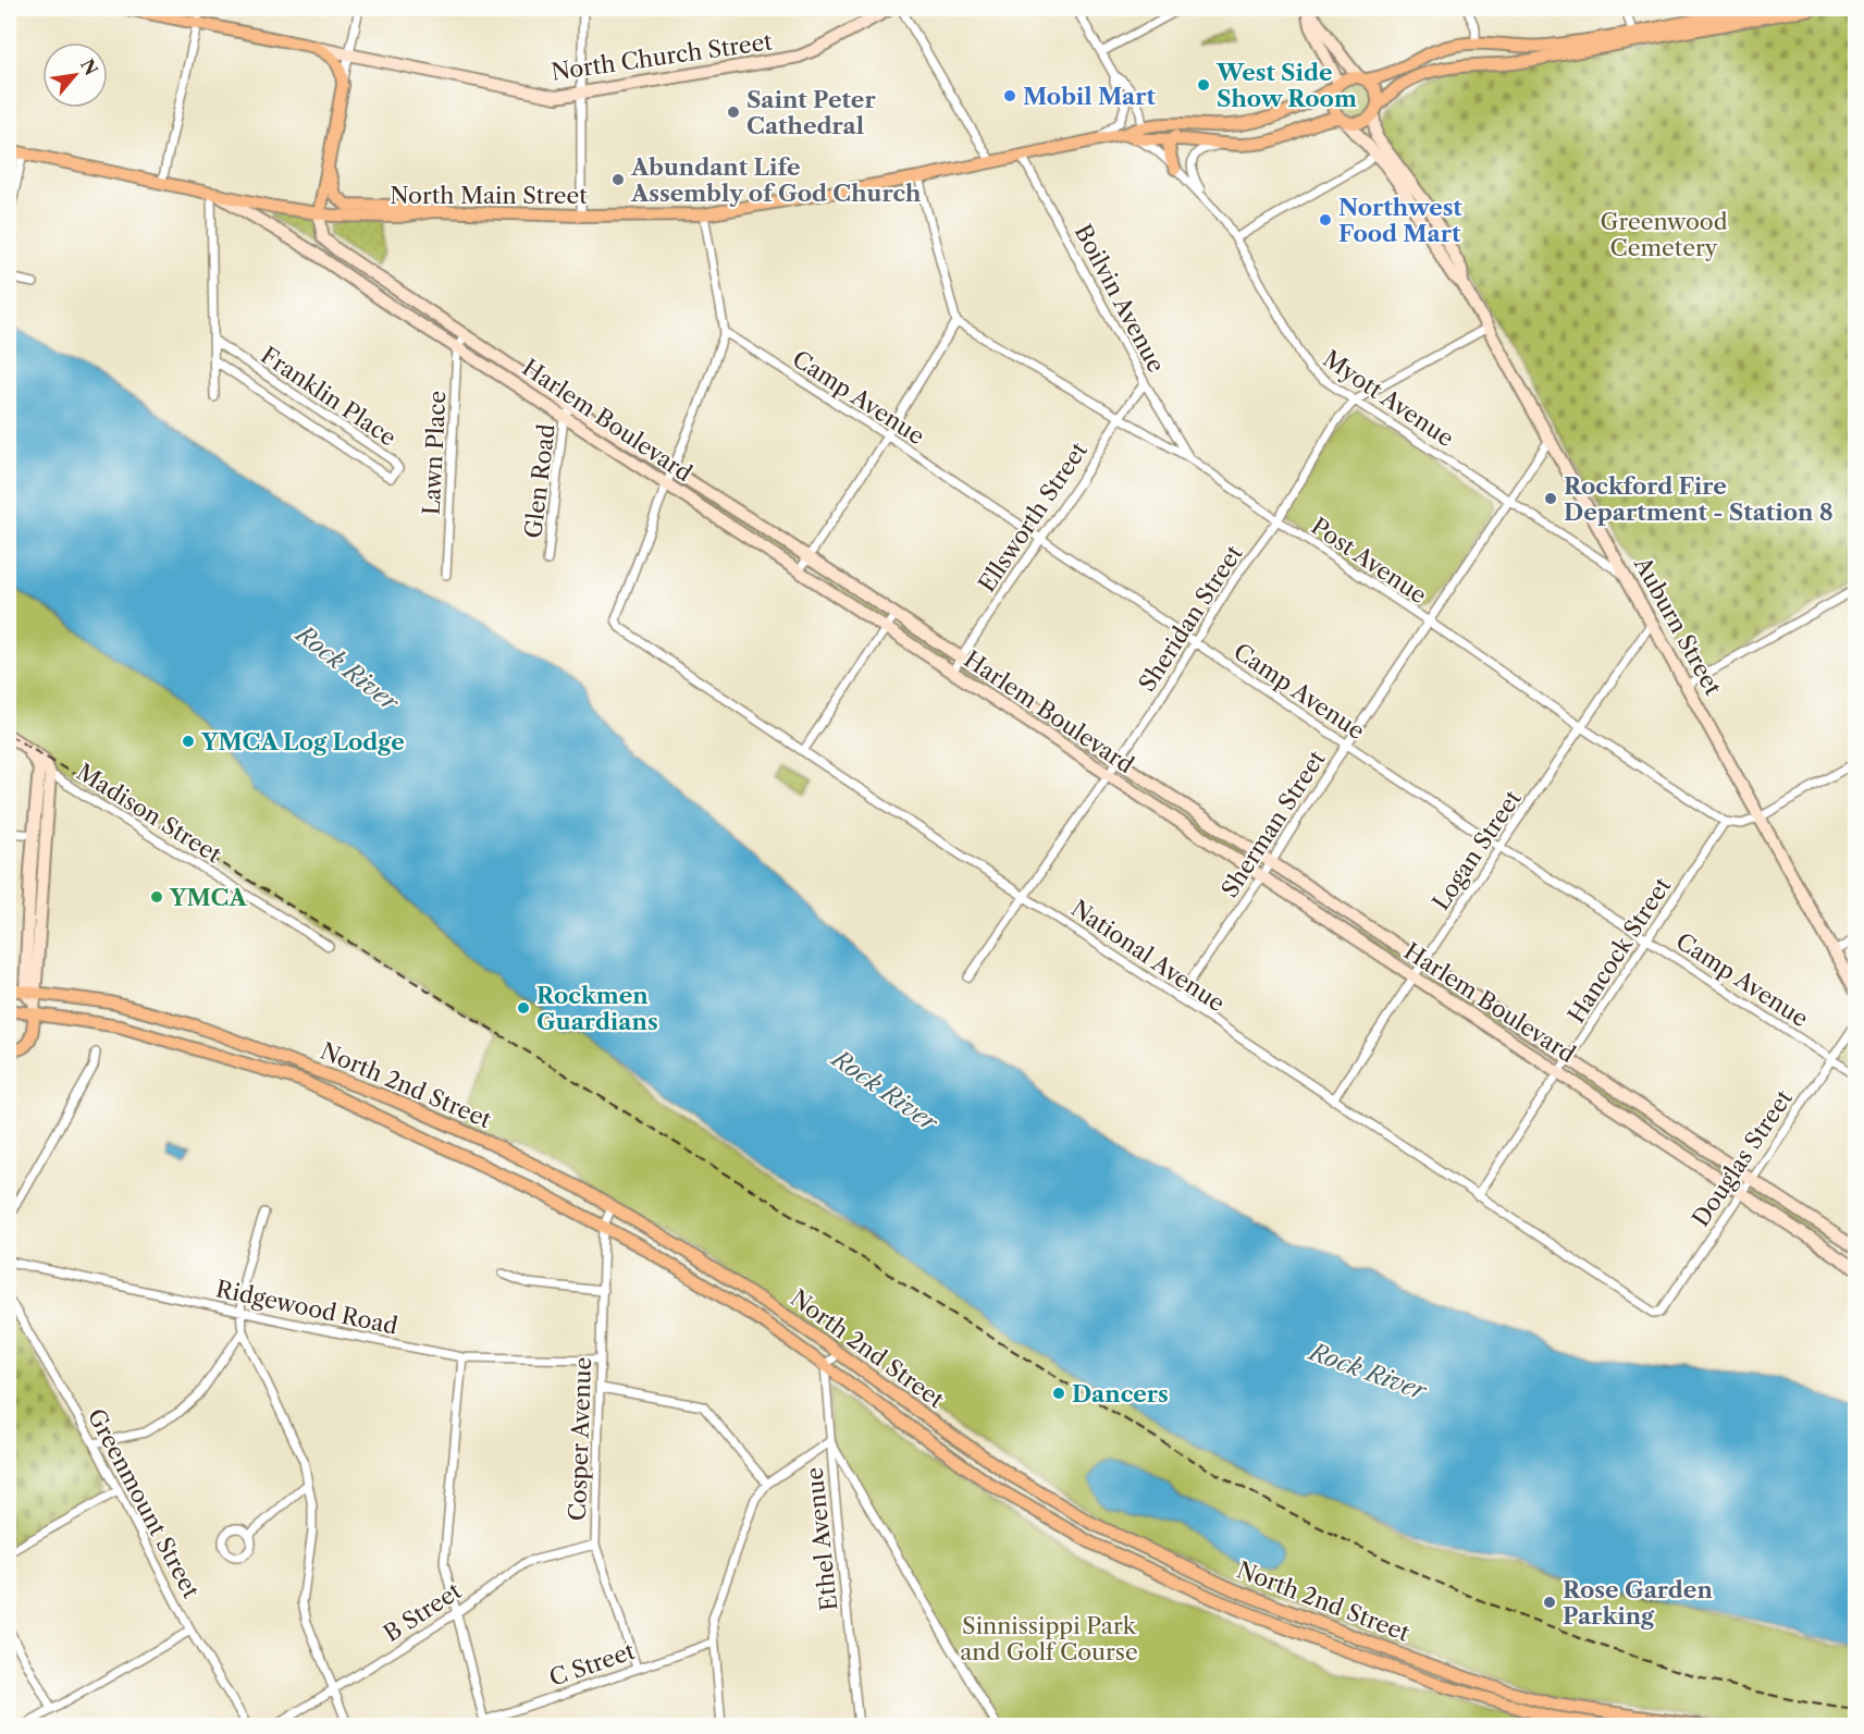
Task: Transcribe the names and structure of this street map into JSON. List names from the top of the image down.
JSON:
{
  "streets": {
    "main road": ["North Church Street", "North Main Street", "North 2nd Street"],
    "street": [
      "Boilvin Avenue",
      "Franklin Place",
      "Camp Avenue",
      "Myott Avenue",
      "Harlem Boulevard",
      "Lawn Place",
      "Glen Road",
      "Ellsworth Street",
      "Post Avenue",
      "Sheridan Street",
      "Auburn Street",
      "Madison Street",
      "Sherman Street",
      "Logan Street",
      "Hancock Street",
      "National Avenue",
      "Douglas Street",
      "Ridgewood Road",
      "Cosper Avenue",
      "Greenmount Street",
      "Ethel Avenue",
      "B Street",
      "C Street"
    ]
  },
  "crossings": [
    ["North Main Street", "Boilvin Avenue"],
    ["North Main Street", "Myott Avenue"],
    ["North Main Street", "Harlem Boulevard"],
    ["North Main Street", "Auburn Street"],
    ["Boilvin Avenue", "Ellsworth Street"],
    ["Boilvin Avenue", "Post Avenue"],
    ["Camp Avenue", "Ellsworth Street"],
    ["Camp Avenue", "Sheridan Street"],
    ["Camp Avenue", "Sherman Street"],
    ["Camp Avenue", "Logan Street"],
    ["Camp Avenue", "Hancock Street"],
    ["Camp Avenue", "Douglas Street"],
    ["Myott Avenue", "Sheridan Street"],
    ["Myott Avenue", "Auburn Street"],
    ["Myott Avenue", "Sherman Street"],
    ["Harlem Boulevard", "Lawn Place"],
    ["Harlem Boulevard", "Glen Road"],
    ["Harlem Boulevard", "Ellsworth Street"],
    ["Harlem Boulevard", "Sheridan Street"],
    ["Harlem Boulevard", "Sherman Street"],
    ["Harlem Boulevard", "Logan Street"],
    ["Harlem Boulevard", "Hancock Street"],
    ["Harlem Boulevard", "National Avenue"],
    ["Harlem Boulevard", "Douglas Street"],
    ["Ellsworth Street", "Post Avenue"],
    ["Post Avenue", "Sheridan Street"],
    ["Post Avenue", "Sherman Street"],
    ["Post Avenue", "Logan Street"],
    ["Post Avenue", "Hancock Street"],
    ["Sheridan Street", "Auburn Street"],
    ["Sheridan Street", "National Avenue"],
    ["Auburn Street", "Sherman Street"],
    ["Auburn Street", "Logan Street"],
    ["Sherman Street", "National Avenue"],
    ["Logan Street", "National Avenue"],
    ["Hancock Street", "National Avenue"],
    ["National Avenue", "Douglas Street"],
    ["North 2nd Street", "Cosper Avenue"],
    ["North 2nd Street", "Ethel Avenue"],
    ["Ridgewood Road", "Cosper Avenue"],
    ["Cosper Avenue", "B Street"],
    ["Cosper Avenue", "C Street"]
  ],
  "water": ["Rock River"],
  "parks": ["Greenwood Cemetery", "Sinnissippi Park and Golf Course"],
  "places": [
    "West Side Show Room",
    "Mobil Mart",
    "Saint Peter Cathedral",
    "Abundant Life Assembly of God Church",
    "Northwest Food Mart",
    "Rockford Fire Department - Station 8",
    "YMCA Log Lodge",
    "YMCA",
    "Rockmen Guardians",
    "Dancers",
    "Rose Garden Parking"
  ],
  "north": "top right"
}
